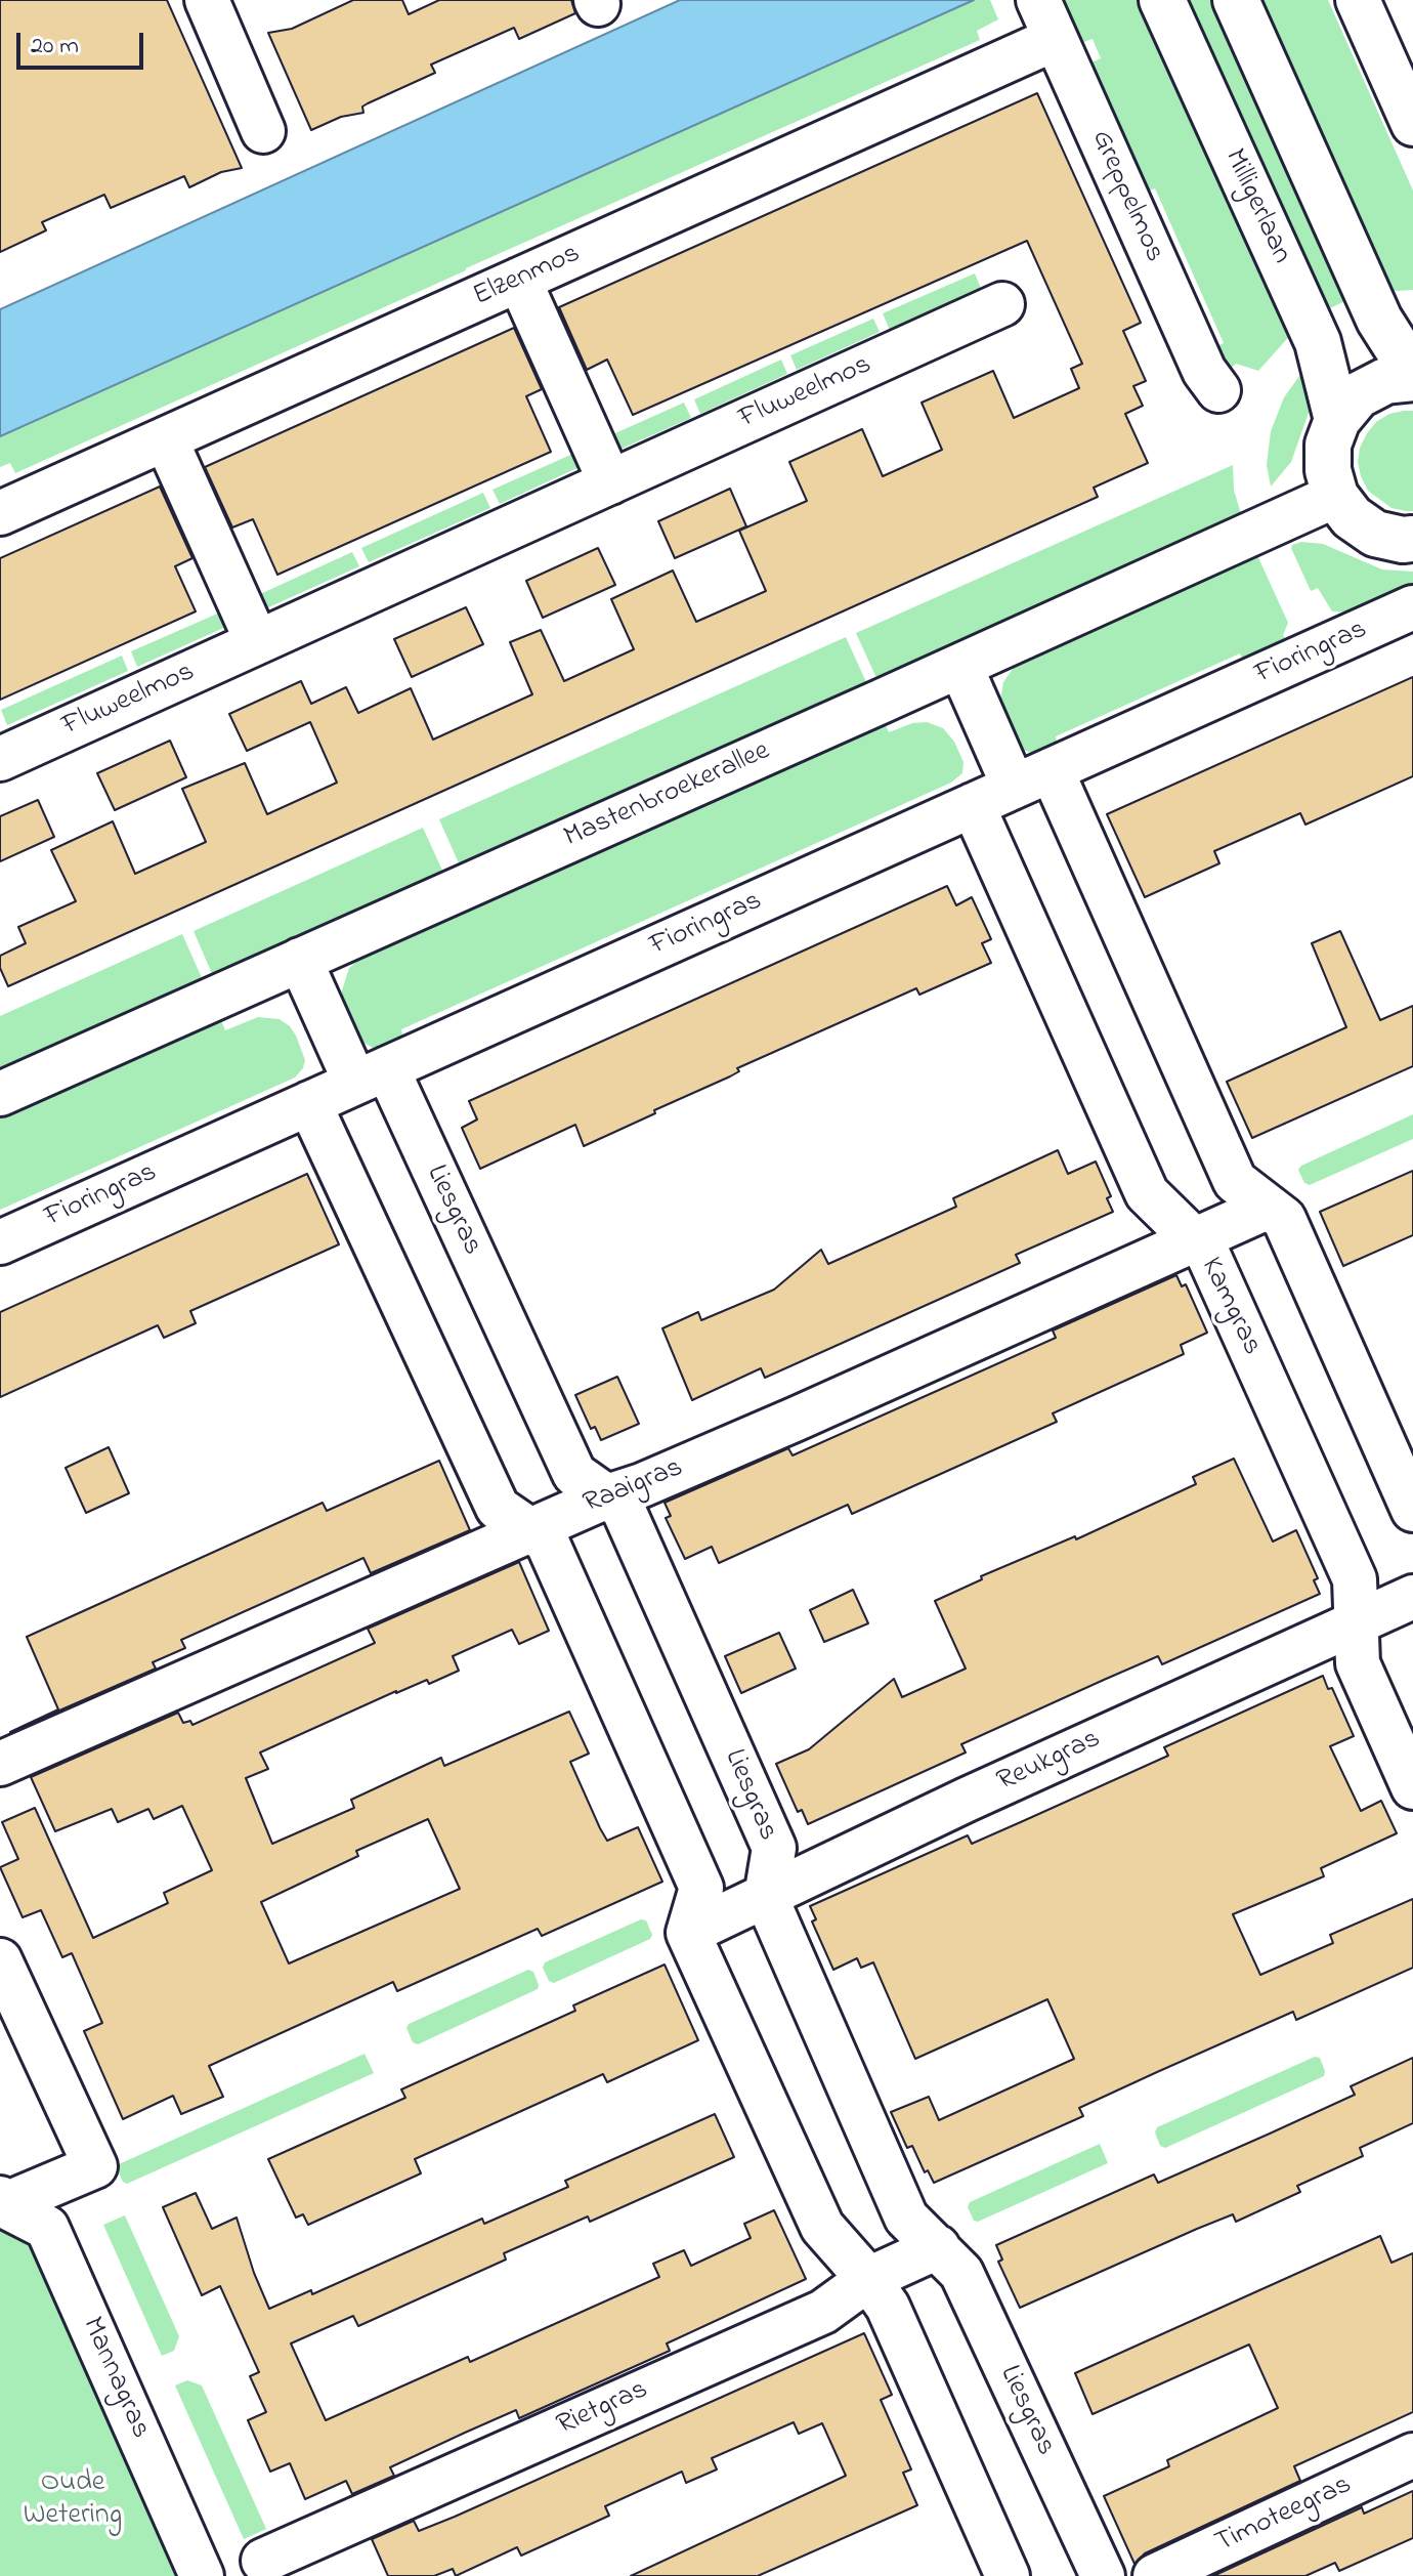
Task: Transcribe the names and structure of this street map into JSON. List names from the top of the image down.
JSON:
{
  "streets": {
    "main road": ["Milligerlaan"],
    "street": [
      "Greppelmos",
      "Elzenmos",
      "Fluweelmos",
      "Fioringras",
      "Mastenbroekerallee",
      "Liesgras",
      "Kamgras",
      "Raaigras",
      "Reukgras",
      "Mannagras",
      "Rietgras",
      "Timoteegras"
    ]
  },
  "crossings": [
    ["Greppelmos", "Elzenmos"],
    ["Fioringras", "Liesgras"],
    ["Fioringras", "Kamgras"],
    ["Mastenbroekerallee", "Liesgras"],
    ["Liesgras", "Raaigras"],
    ["Liesgras", "Reukgras"],
    ["Liesgras", "Rietgras"],
    ["Kamgras", "Raaigras"],
    ["Kamgras", "Reukgras"],
    ["Mannagras", "Rietgras"]
  ],
  "parks": ["Oude Wetering"],
  "scale_bar": "20 m"
}
